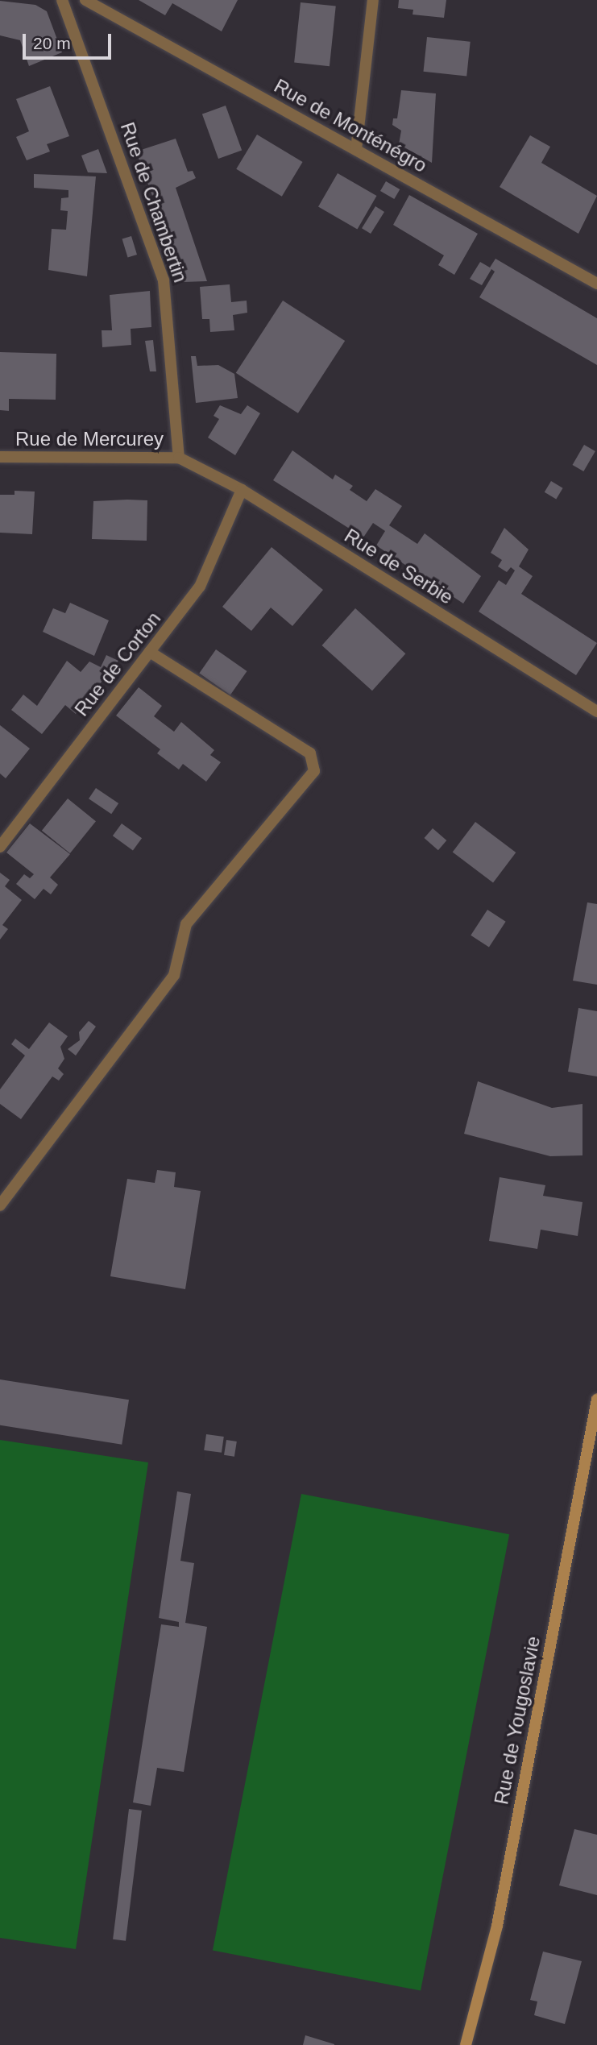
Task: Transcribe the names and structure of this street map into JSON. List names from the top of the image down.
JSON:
{
  "streets": {
    "main road": ["Rue de Yougoslavie"],
    "street": [
      "Rue de Monténégro",
      "Rue de Chambertin",
      "Rue de Mercurey",
      "Rue de Serbie",
      "Rue de Corton"
    ]
  },
  "crossings": [
    ["Rue de Chambertin", "Rue de Mercurey"],
    ["Rue de Chambertin", "Rue de Serbie"],
    ["Rue de Mercurey", "Rue de Serbie"],
    ["Rue de Serbie", "Rue de Corton"]
  ],
  "scale_bar": "20 m"
}
